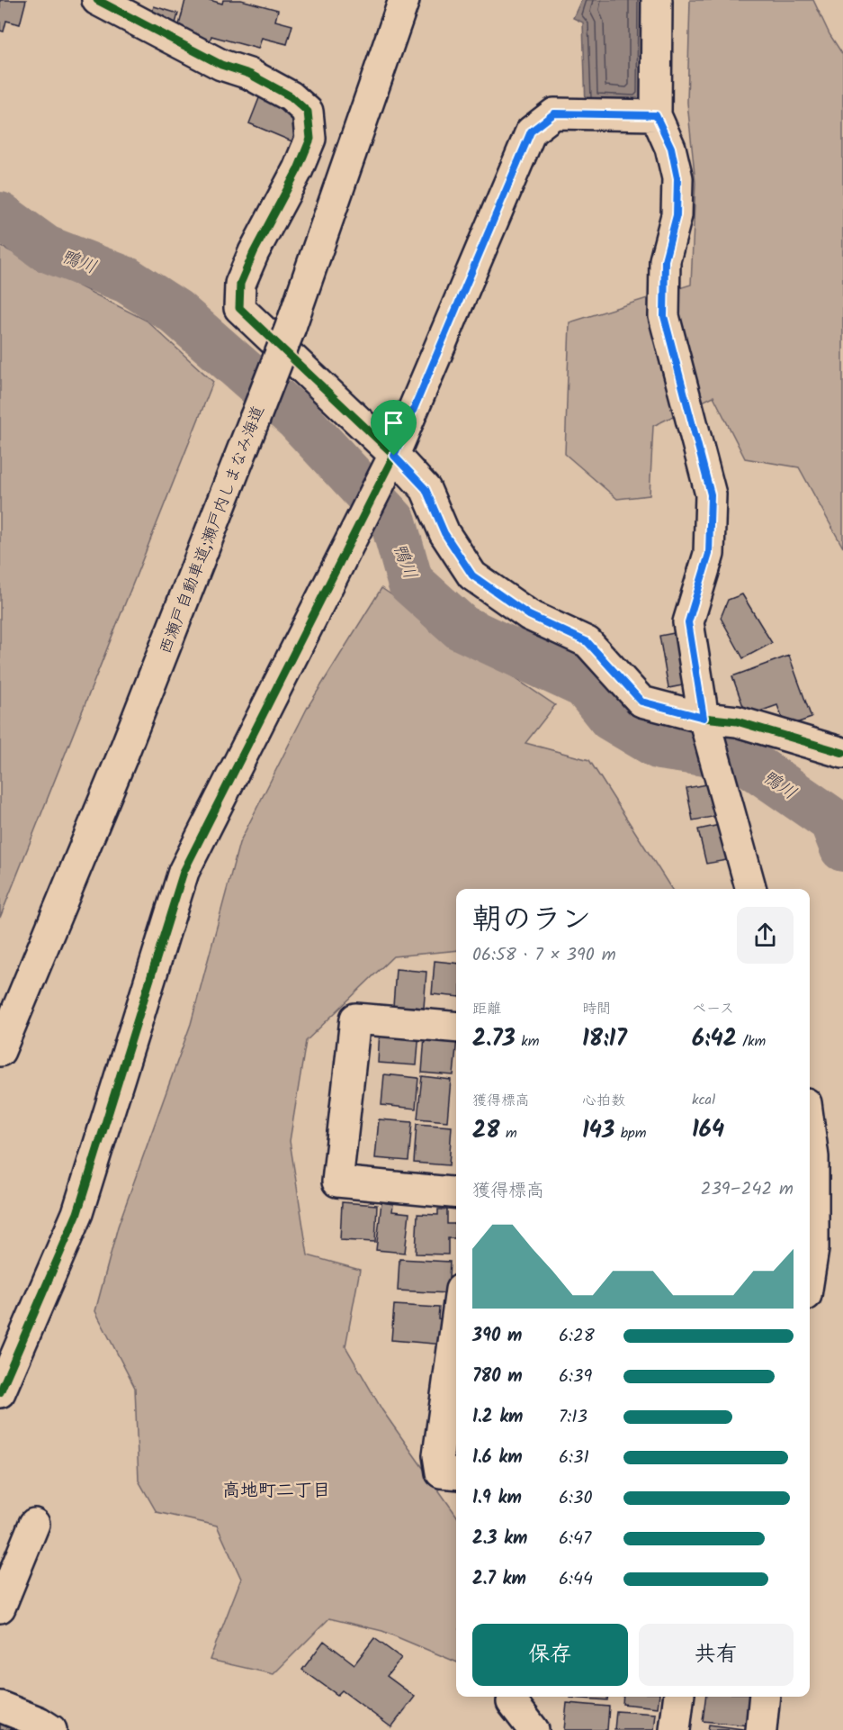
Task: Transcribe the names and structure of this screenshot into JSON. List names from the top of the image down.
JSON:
{
  "streets": {
    "main road": ["西瀬戸自動車道;瀬戸内しまなみ海道"]
  },
  "districts": ["高地町二丁目"],
  "water": ["鴨川"],
  "page": {
    "heading": ["朝のラン", "06:58 · 7 × 390 m"],
    "stats": [
      ["距離", "2.73 km"],
      ["時間", "18:17"],
      ["ペース", "6:42 /km"],
      ["獲得標高", "28 m"],
      ["心拍数", "143 bpm"],
      ["kcal", "164"]
    ],
    "chart": ["獲得標高", "239–242 m"],
    "list": [
      {
        "name": "390 m",
        "note": "6:28"
      },
      {
        "name": "780 m",
        "note": "6:39"
      },
      {
        "name": "1.2 km",
        "note": "7:13"
      },
      {
        "name": "1.6 km",
        "note": "6:31"
      },
      {
        "name": "1.9 km",
        "note": "6:30"
      },
      {
        "name": "2.3 km",
        "note": "6:47"
      },
      {
        "name": "2.7 km",
        "note": "6:44"
      }
    ],
    "buttons": ["保存", "共有"]
  }
}
